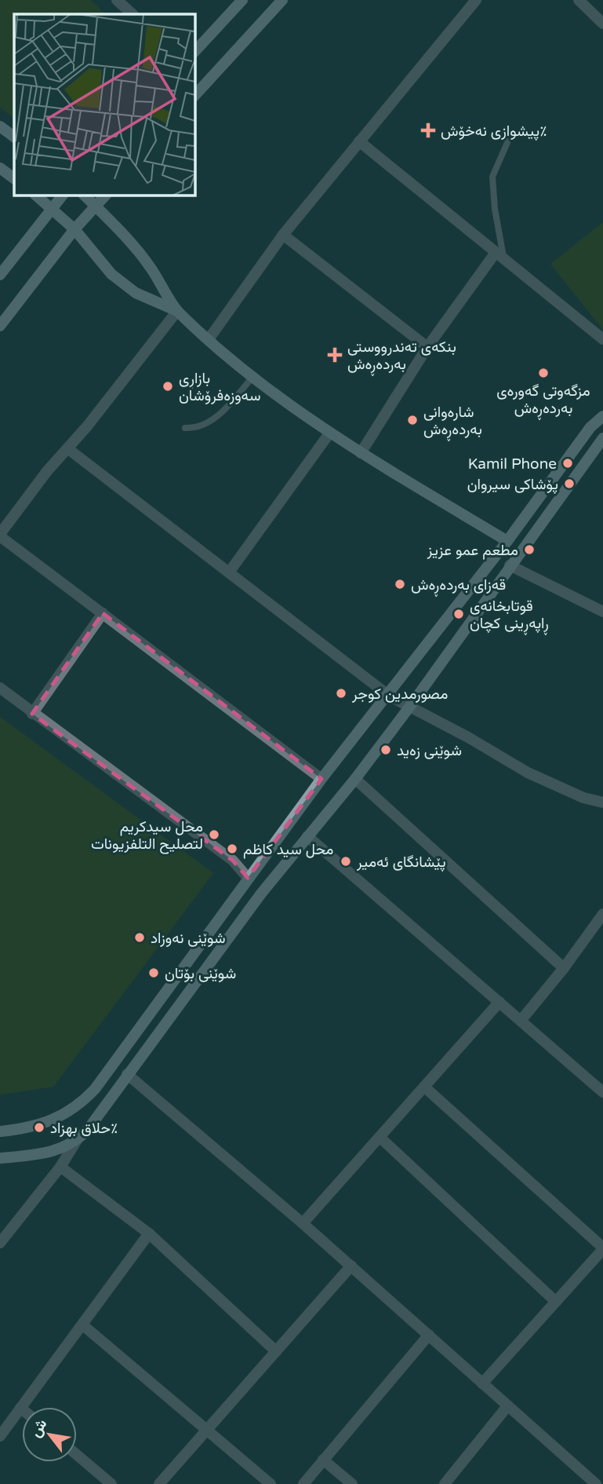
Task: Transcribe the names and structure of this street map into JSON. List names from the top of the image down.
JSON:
{
  "places": {
    "health": ["پیشوازی نەخۆش٪", "بنکەی تەندرووستی بەردەڕەش"],
    "other": [
      "مزگەوتی گەورەی بەردەڕەش",
      "بازاڕی سەوزەفرۆشان",
      "شارەوانی بەردەڕەش",
      "Kamil Phone",
      "پۆشاکی سیروان",
      "مطعم عمو عزيز",
      "قەزای بەردەڕەش",
      "قوتابخانەی ڕاپەڕینی کچان",
      "مصورمدین كوجر",
      "شوێنی زەید",
      "محل سيدكريم لتصليح التلفزيونات",
      "محل سيد كاظم",
      "پێشانگای ئەمیر",
      "شوێنی نەوزاد",
      "شوێنی بۆتان",
      "حلاق بهزاد٪"
    ]
  },
  "north": "top left"
}
